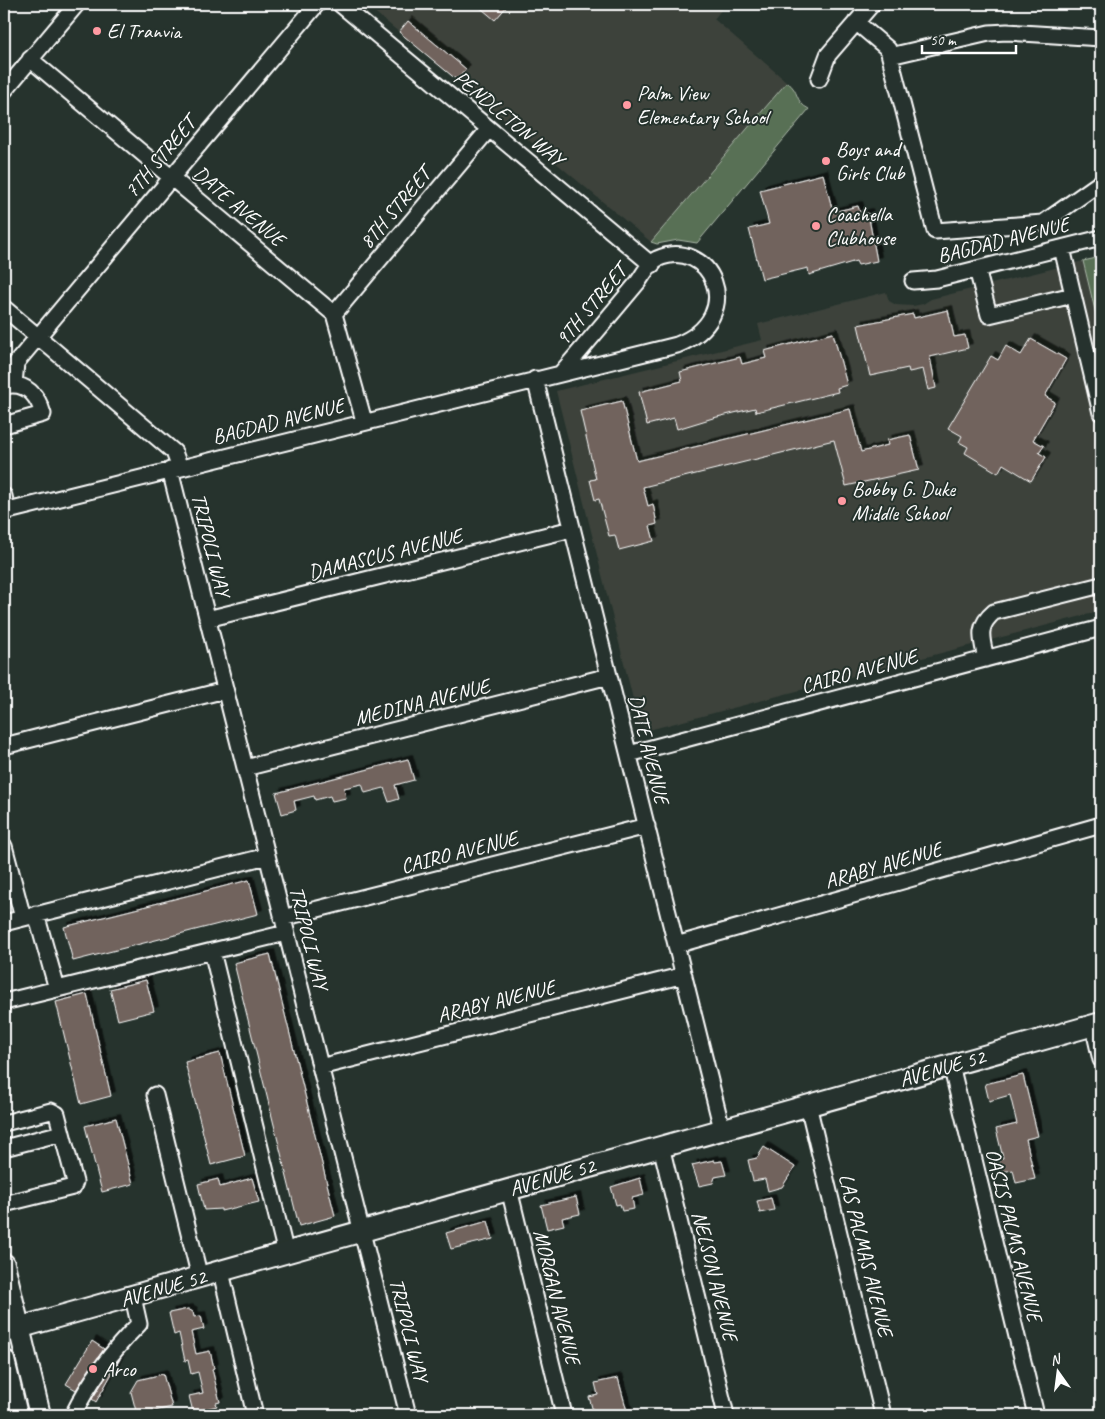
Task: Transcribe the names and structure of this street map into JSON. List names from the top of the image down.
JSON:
{
  "streets": {
    "main road": ["AVENUE 52"],
    "street": [
      "PENDLETON WAY",
      "7TH STREET",
      "DATE AVENUE",
      "8TH STREET",
      "BAGDAD AVENUE",
      "9TH STREET",
      "TRIPOLI WAY",
      "DAMASCUS AVENUE",
      "CAIRO AVENUE",
      "MEDINA AVENUE",
      "ARABY AVENUE",
      "OASIS PALMS AVENUE",
      "LAS PALMAS AVENUE",
      "NELSON AVENUE",
      "MORGAN AVENUE"
    ]
  },
  "crossings": [
    ["PENDLETON WAY", "8TH STREET"],
    ["PENDLETON WAY", "BAGDAD AVENUE"],
    ["PENDLETON WAY", "9TH STREET"],
    ["7TH STREET", "DATE AVENUE"],
    ["7TH STREET", "TRIPOLI WAY"],
    ["DATE AVENUE", "8TH STREET"],
    ["DATE AVENUE", "BAGDAD AVENUE"],
    ["DATE AVENUE", "DAMASCUS AVENUE"],
    ["DATE AVENUE", "CAIRO AVENUE"],
    ["DATE AVENUE", "MEDINA AVENUE"],
    ["DATE AVENUE", "ARABY AVENUE"],
    ["DATE AVENUE", "AVENUE 52"],
    ["BAGDAD AVENUE", "9TH STREET"],
    ["BAGDAD AVENUE", "TRIPOLI WAY"],
    ["TRIPOLI WAY", "DAMASCUS AVENUE"],
    ["TRIPOLI WAY", "CAIRO AVENUE"],
    ["TRIPOLI WAY", "MEDINA AVENUE"],
    ["TRIPOLI WAY", "ARABY AVENUE"],
    ["TRIPOLI WAY", "AVENUE 52"],
    ["AVENUE 52", "OASIS PALMS AVENUE"],
    ["AVENUE 52", "LAS PALMAS AVENUE"],
    ["AVENUE 52", "NELSON AVENUE"],
    ["AVENUE 52", "MORGAN AVENUE"]
  ],
  "places": [
    "El Tranvia",
    "Palm View Elementary School",
    "Boys and Girls Club",
    "Coachella Clubhouse",
    "Bobby G. Duke Middle School",
    "Arco"
  ],
  "scale_bar": "50 m",
  "north": "top"
}
